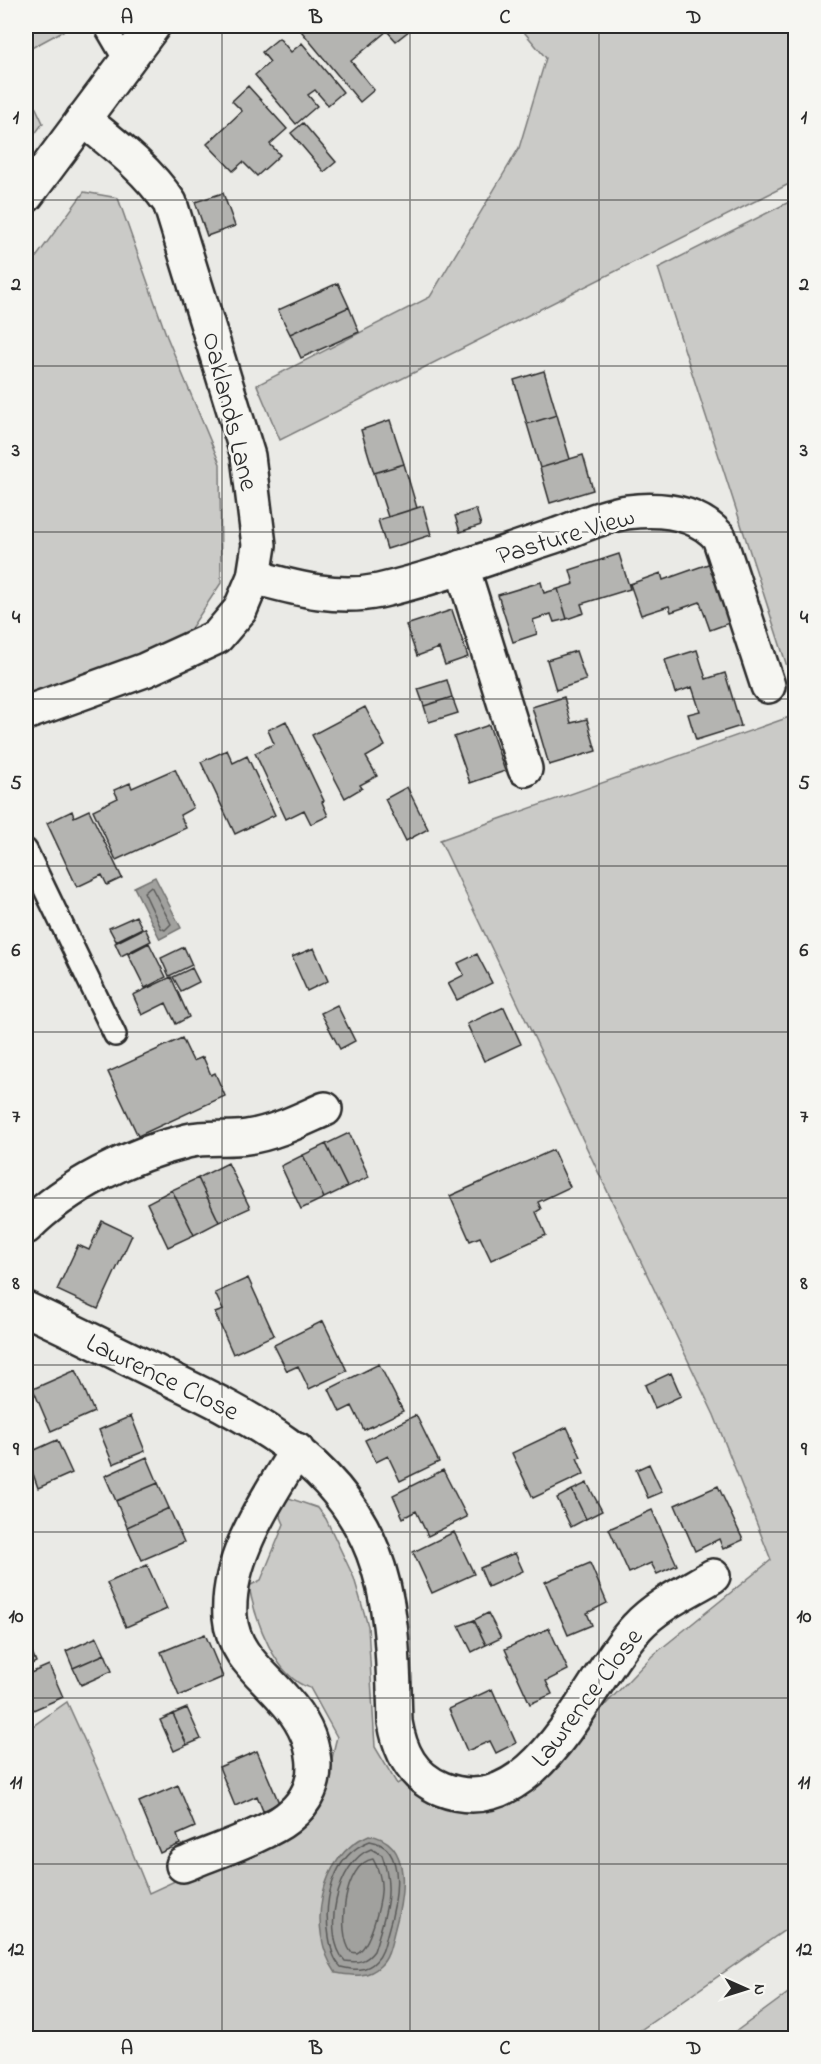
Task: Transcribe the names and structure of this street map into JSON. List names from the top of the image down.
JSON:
{
  "streets": {
    "street": ["Oaklands Lane", "Pasture View", "Lawrence Close"]
  },
  "crossings": [
    ["Oaklands Lane", "Pasture View"]
  ],
  "north": "right",
  "grid": {
    "columns": [
      "A",
      "B",
      "C",
      "D"
    ],
    "rows": [
      "1",
      "2",
      "3",
      "4",
      "5",
      "6",
      "7",
      "8",
      "9",
      "10",
      "11",
      "12"
    ]
  }
}
